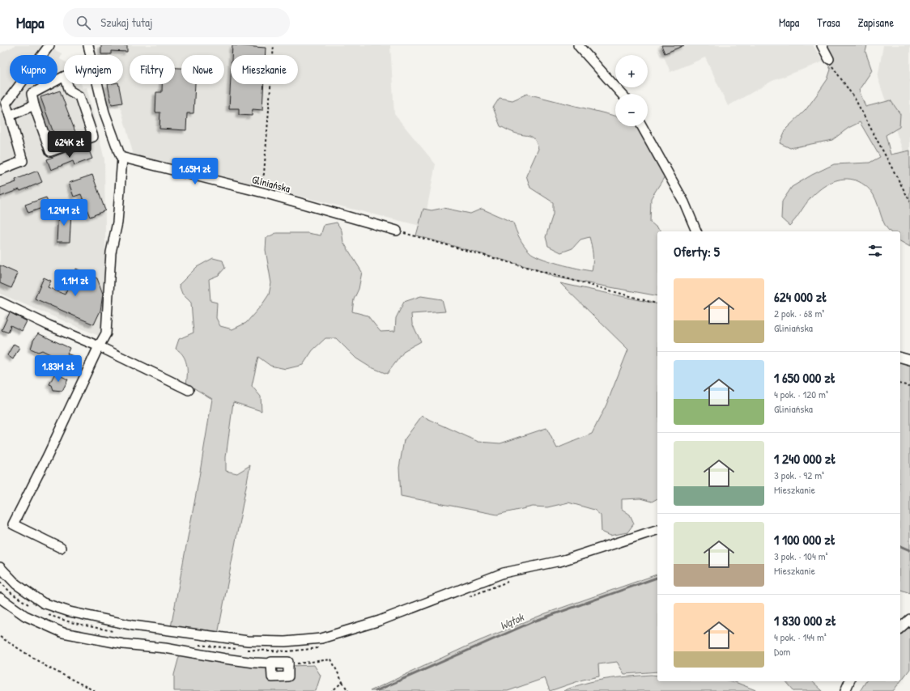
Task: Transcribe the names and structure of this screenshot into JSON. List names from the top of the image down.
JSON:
{
  "streets": {
    "street": ["Gliniańska"]
  },
  "water": ["Wątok"],
  "page": {
    "header": "Mapa",
    "search": "Szukaj tutaj",
    "nav": ["Mapa", "Trasa", "Zapisane"],
    "map_buttons": ["+", "−"],
    "chip": [
      "Kupno",
      "Wynajem",
      "Filtry",
      "Nowe",
      "Mieszkanie"
    ],
    "price": [
      "624K zł",
      "1.65M zł",
      "1.24M zł",
      "1.1M zł",
      "1.83M zł"
    ],
    "heading": "Oferty: 5",
    "list": [
      {
        "name": "624 000 zł",
        "note": "2 pok. · 68 m² · Gliniańska"
      },
      {
        "name": "1 650 000 zł",
        "note": "4 pok. · 120 m² · Gliniańska"
      },
      {
        "name": "1 240 000 zł",
        "note": "3 pok. · 92 m² · Mieszkanie"
      },
      {
        "name": "1 100 000 zł",
        "note": "3 pok. · 104 m² · Mieszkanie"
      },
      {
        "name": "1 830 000 zł",
        "note": "4 pok. · 144 m² · Dom"
      }
    ]
  }
}
